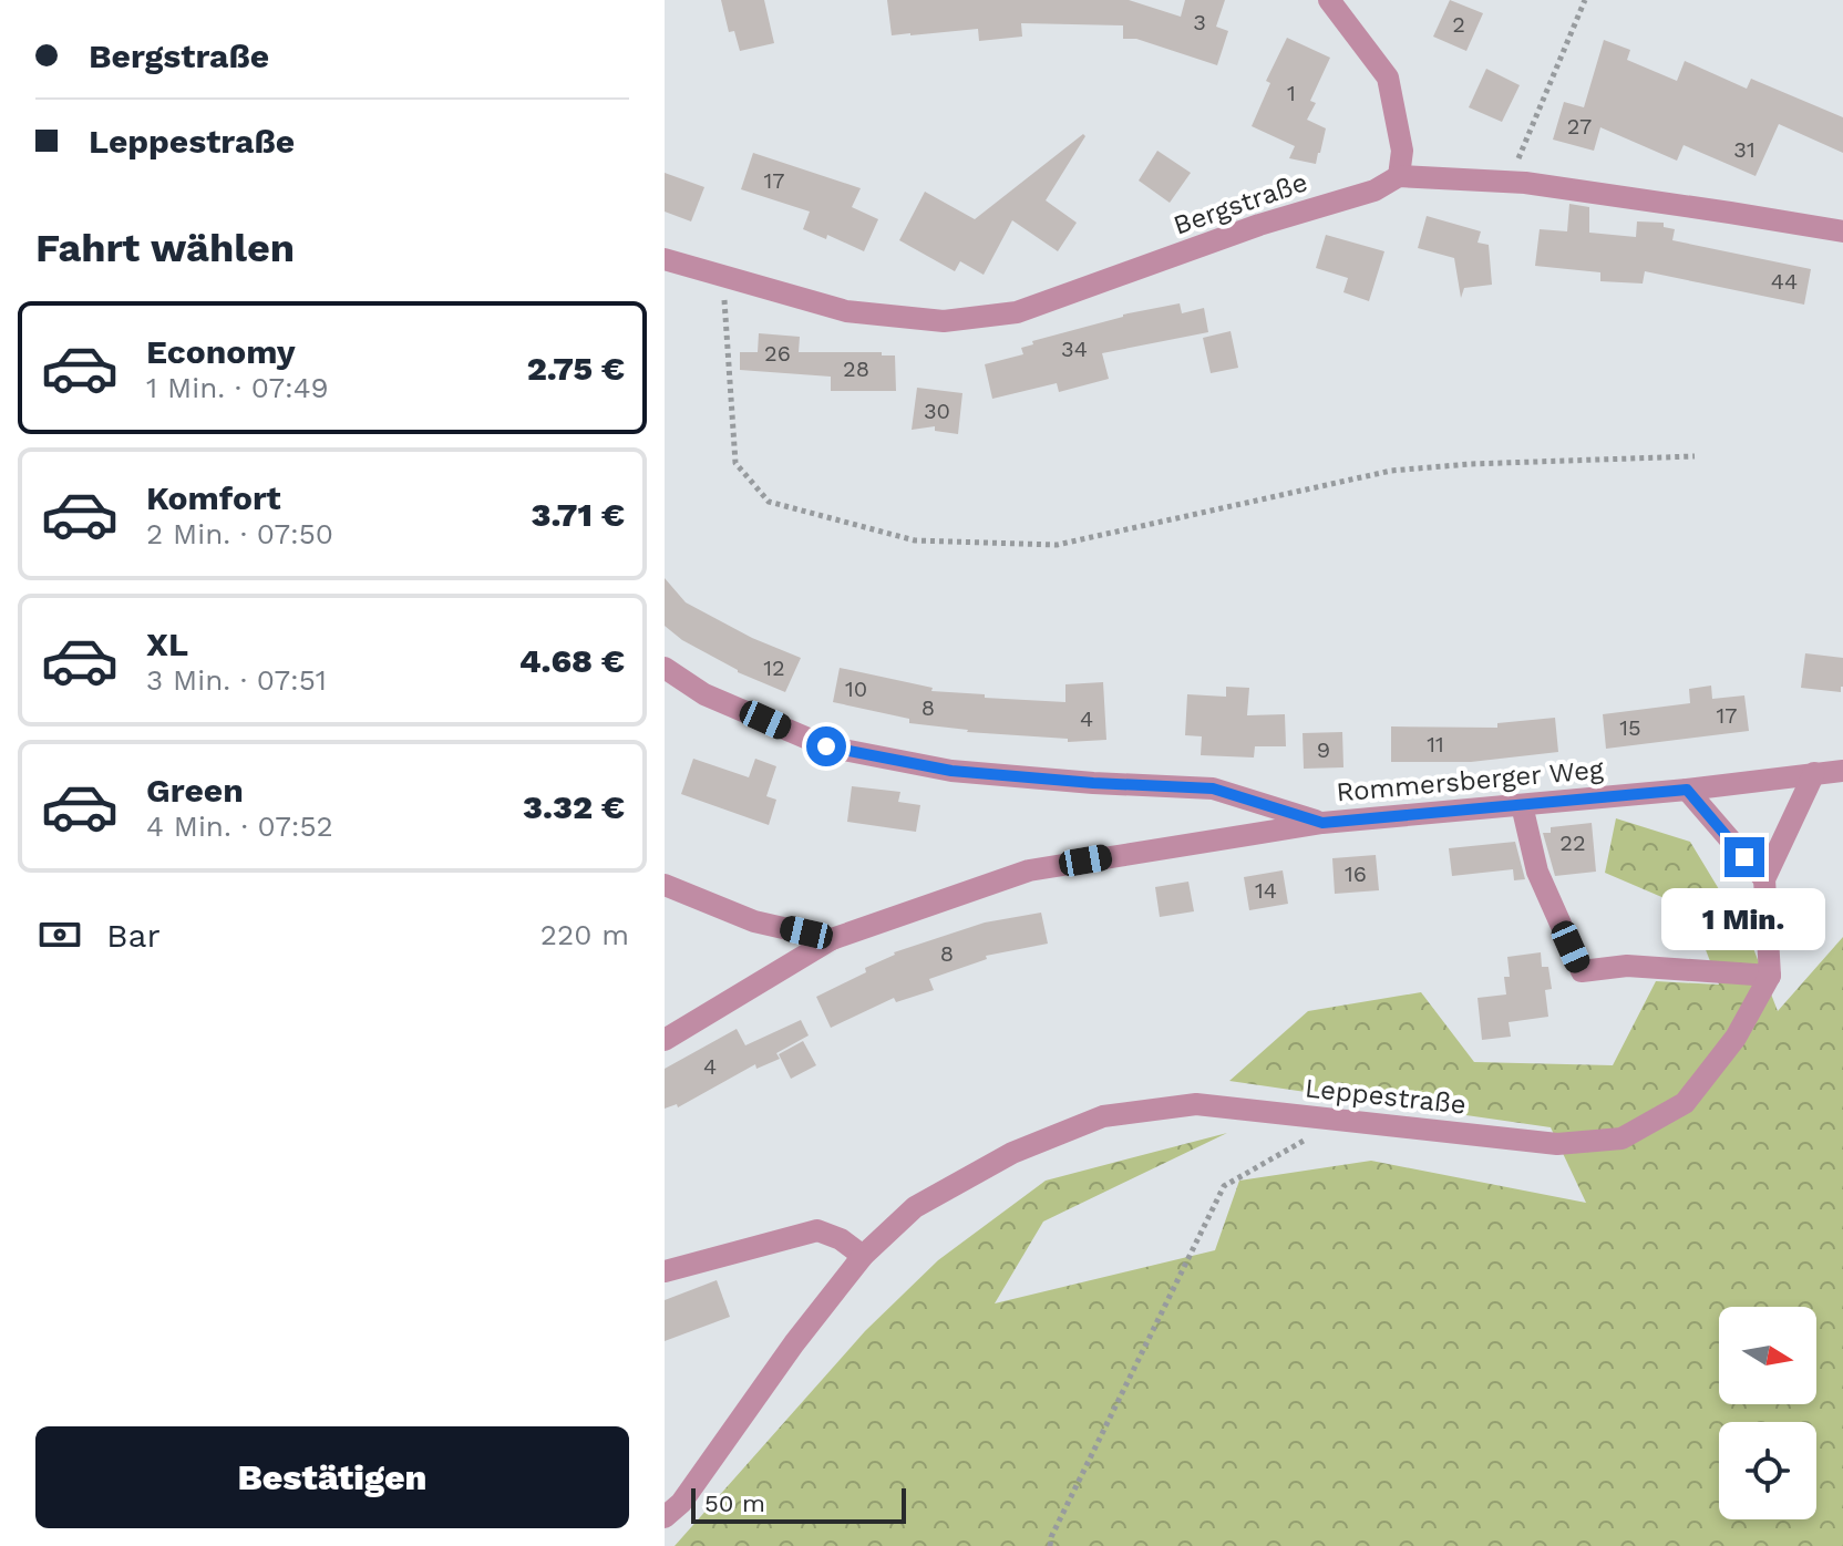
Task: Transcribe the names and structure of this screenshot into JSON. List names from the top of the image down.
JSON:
{
  "streets": {
    "street": ["Bergstraße", "Rommersberger Weg", "Leppestraße"]
  },
  "house_numbers": [
    "3",
    "2",
    "1",
    "27",
    "31",
    "17",
    "44",
    "34",
    "26",
    "28",
    "30",
    "12",
    "10",
    "8",
    "17",
    "4",
    "15",
    "11",
    "9",
    "22",
    "16",
    "14",
    "8",
    "4"
  ],
  "scale_bar": "50 m",
  "north": "right",
  "page": {
    "banner": ["Bergstraße", "Leppestraße"],
    "heading": "Fahrt wählen",
    "list": [
      {
        "name": "Economy",
        "note": "1 Min. · 07:49",
        "value": "2.75 €"
      },
      {
        "name": "Komfort",
        "note": "2 Min. · 07:50",
        "value": "3.71 €"
      },
      {
        "name": "XL",
        "note": "3 Min. · 07:51",
        "value": "4.68 €"
      },
      {
        "name": "Green",
        "note": "4 Min. · 07:52",
        "value": "3.32 €"
      }
    ],
    "pay": ["Bar", "220 m"],
    "bubble": "1 Min.",
    "buttons": "Bestätigen",
    "scale": "50 m"
  }
}
